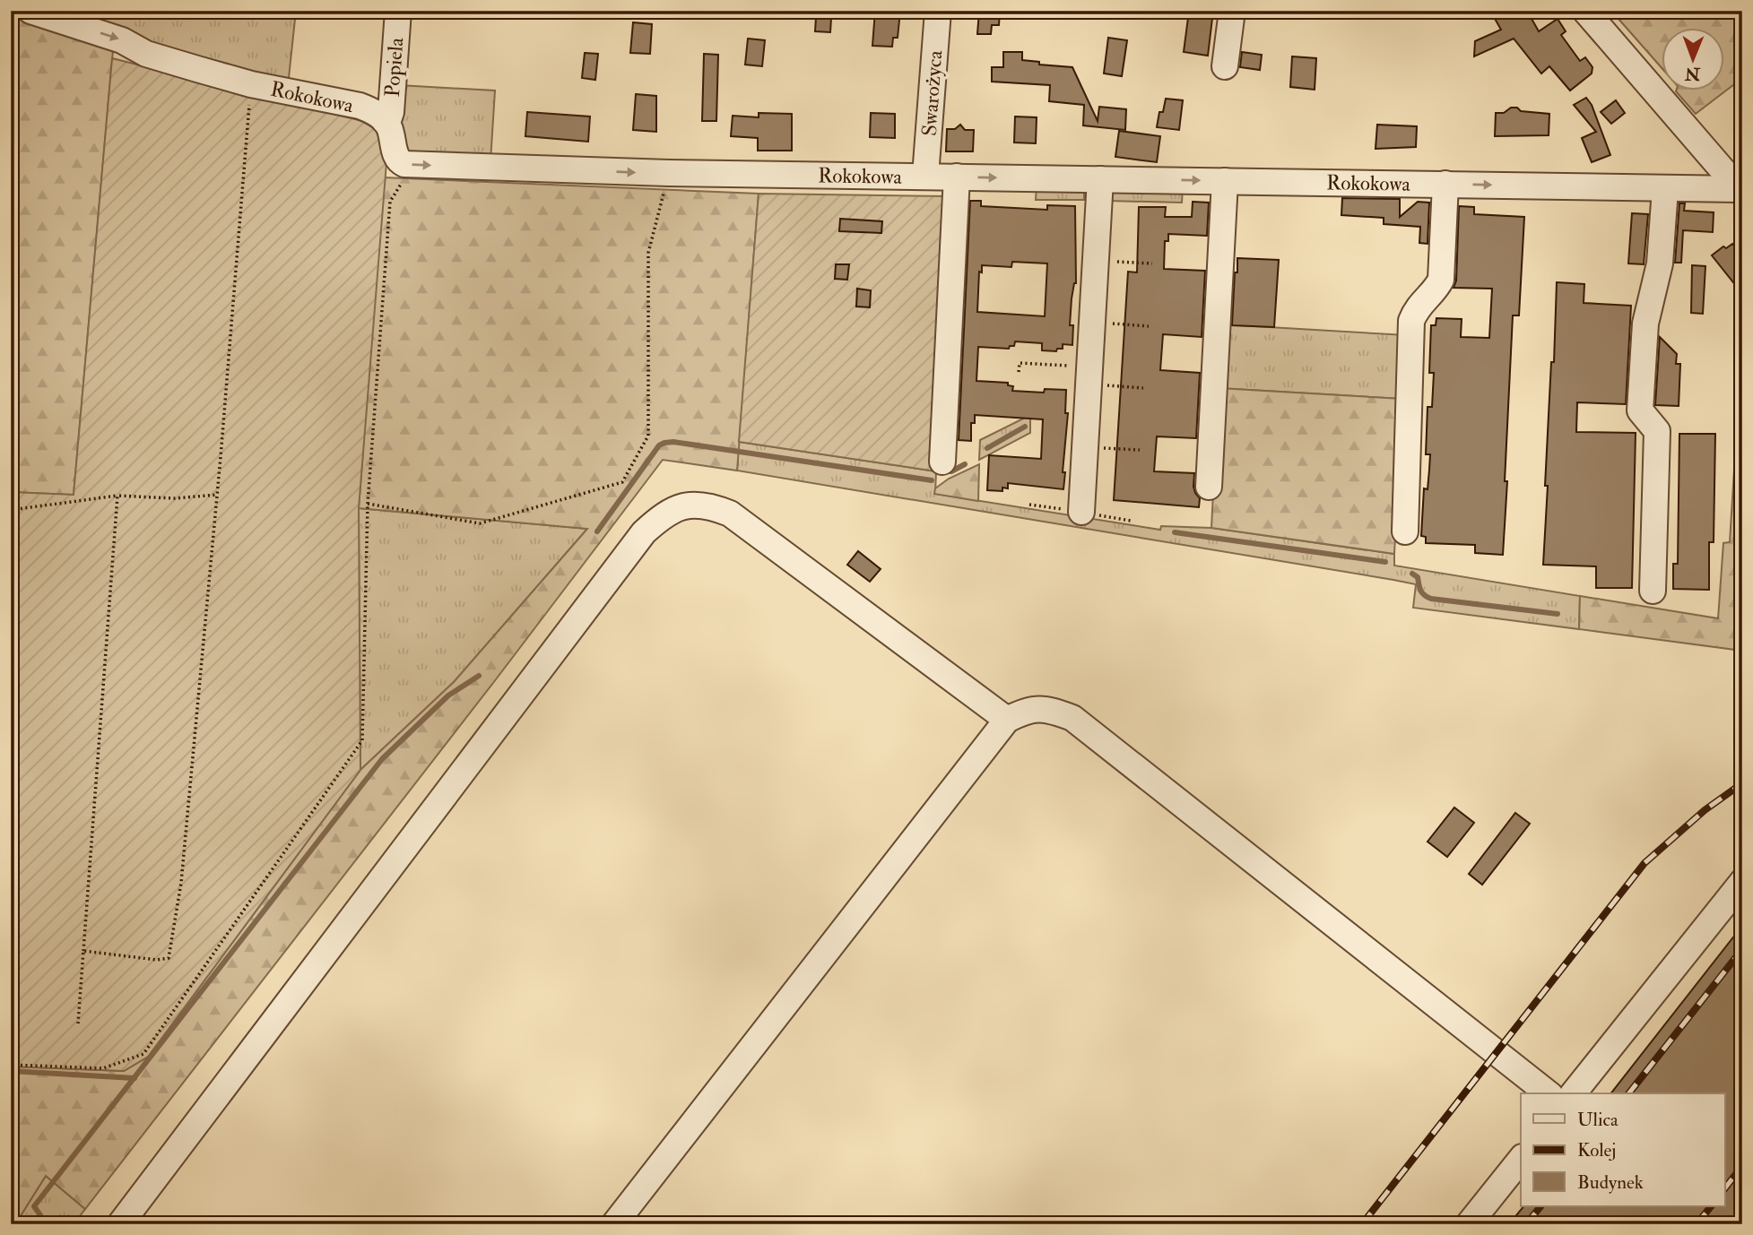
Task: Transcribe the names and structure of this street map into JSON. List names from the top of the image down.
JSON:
{
  "streets": {
    "street": ["Popiela", "Swarożyca", "Rokokowa"]
  },
  "crossings": [
    ["Popiela", "Rokokowa"],
    ["Swarożyca", "Rokokowa"]
  ],
  "one_way": ["Rokokowa"],
  "legend": ["Ulica", "Kolej", "Budynek"],
  "north": "bottom"
}
